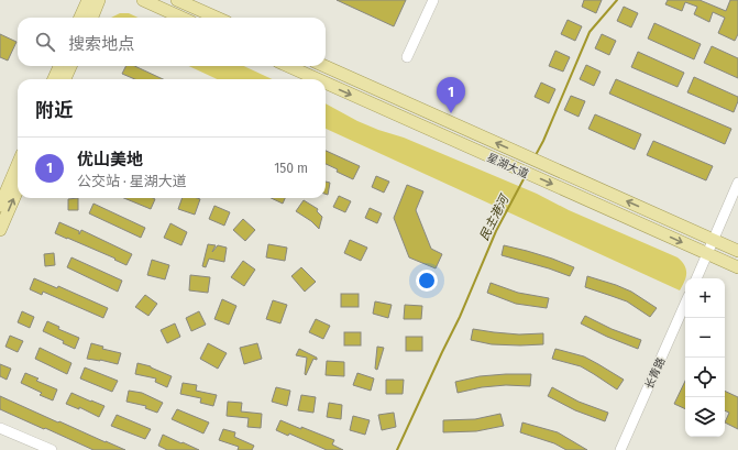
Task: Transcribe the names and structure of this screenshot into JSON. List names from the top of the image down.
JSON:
{
  "streets": {
    "main road": ["星湖大道"],
    "street": ["长青路"]
  },
  "water": ["民主港河"],
  "page": {
    "search": "搜索地点",
    "pins": "1",
    "heading": "附近",
    "list": [
      {
        "mark": "1",
        "name": "优山美地",
        "note": "公交站 · 星湖大道",
        "value": "150 m"
      }
    ],
    "map_buttons": ["+", "−"]
  }
}
